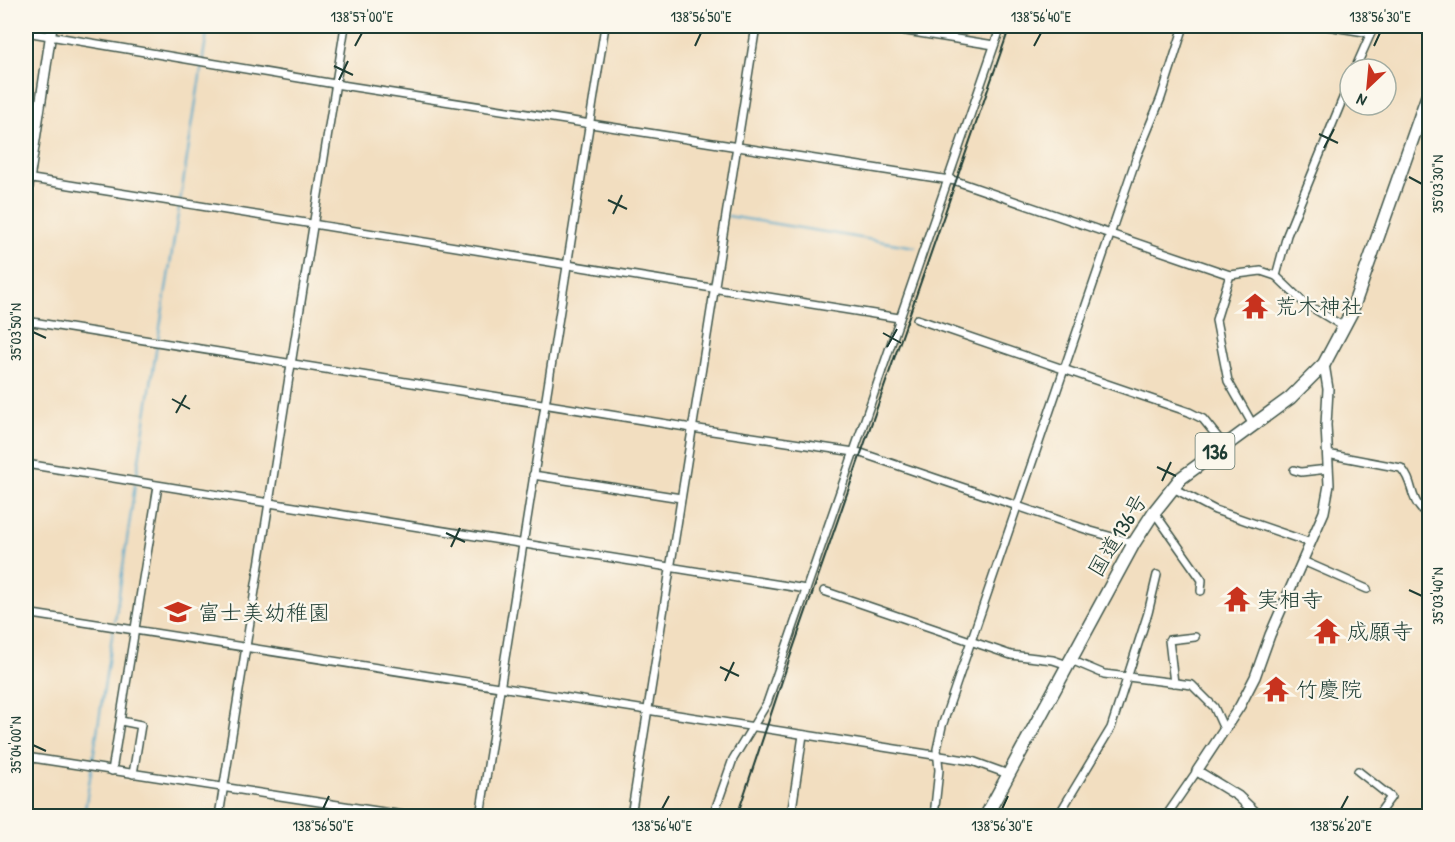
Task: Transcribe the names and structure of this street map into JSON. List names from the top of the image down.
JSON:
{
  "streets": {
    "highway": ["136", "国道136号"]
  },
  "places": {
    "temple": [
      "荒木神社",
      "実相寺",
      "成願寺",
      "竹慶院"
    ],
    "school or university": ["富士美幼稚園"]
  },
  "north": "bottom left",
  "coordinates": [
    "138°57'00\"E",
    "138°56'50\"E",
    "138°56'40\"E",
    "138°56'30\"E",
    "35°03'30\"N",
    "35°03'50\"N",
    "35°03'40\"N",
    "35°04'00\"N",
    "138°56'20\"E"
  ]
}
